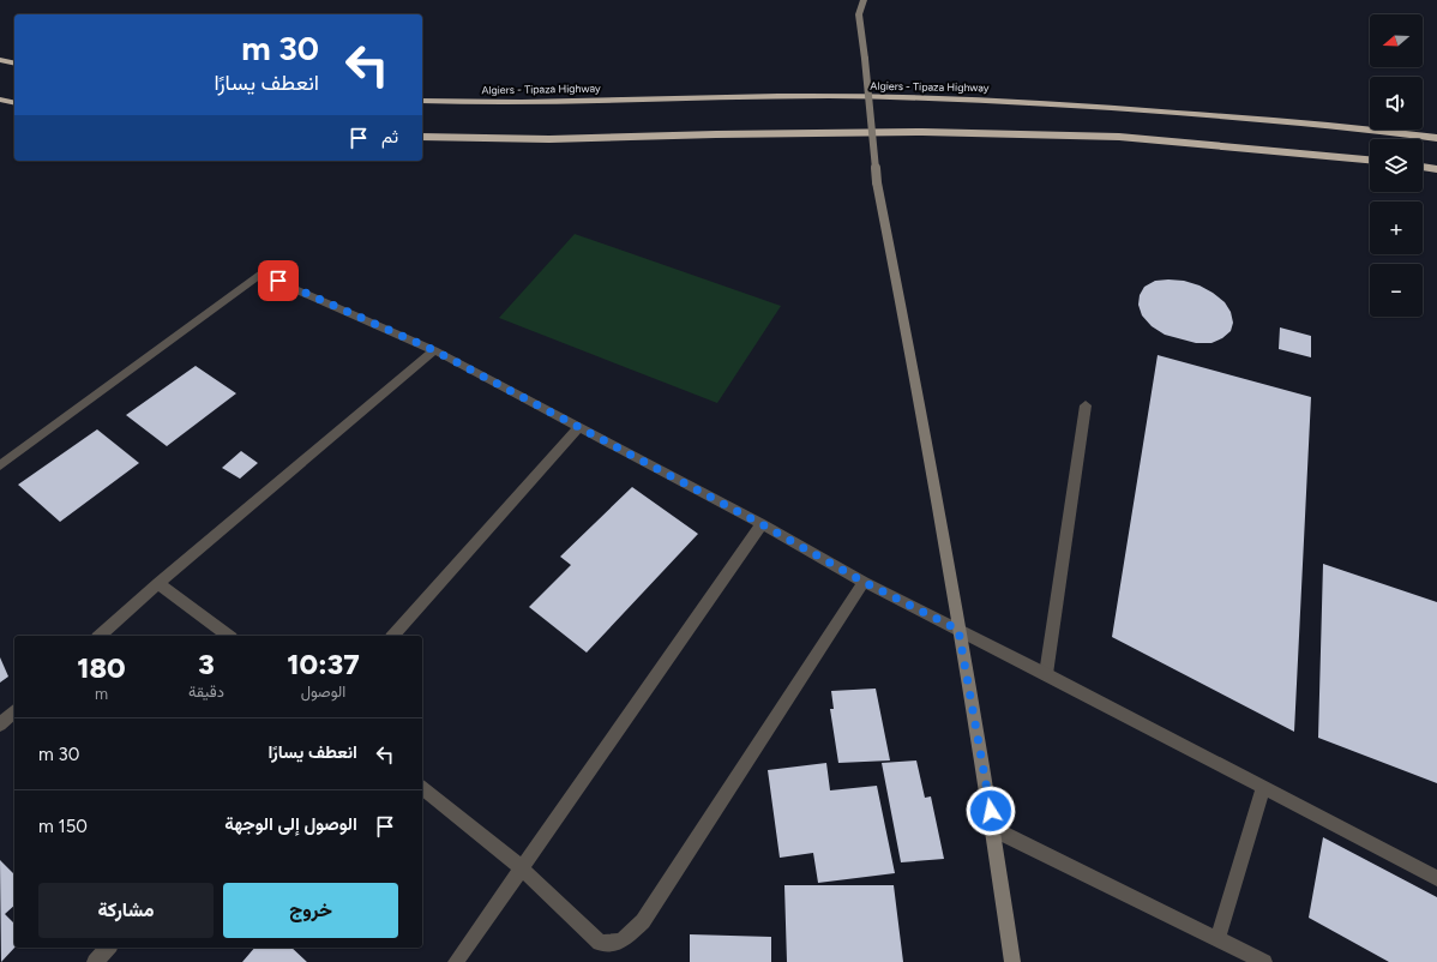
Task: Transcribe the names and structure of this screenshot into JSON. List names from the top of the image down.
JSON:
{
  "streets": {
    "highway": ["Algiers - Tipaza Highway"]
  },
  "north": "left",
  "page": {
    "map_buttons": ["+", "−"],
    "turn": ["30 m", "انعطف يسارًا"],
    "then": "ثم",
    "eta": [
      "10:37",
      "الوصول",
      "3",
      "دقيقة",
      "180",
      "m"
    ],
    "list": [
      {
        "name": "انعطف يسارًا",
        "value": "30 m"
      },
      {
        "name": "الوصول إلى الوجهة",
        "value": "150 m"
      }
    ],
    "buttons": ["خروج", "مشاركة"]
  }
}
